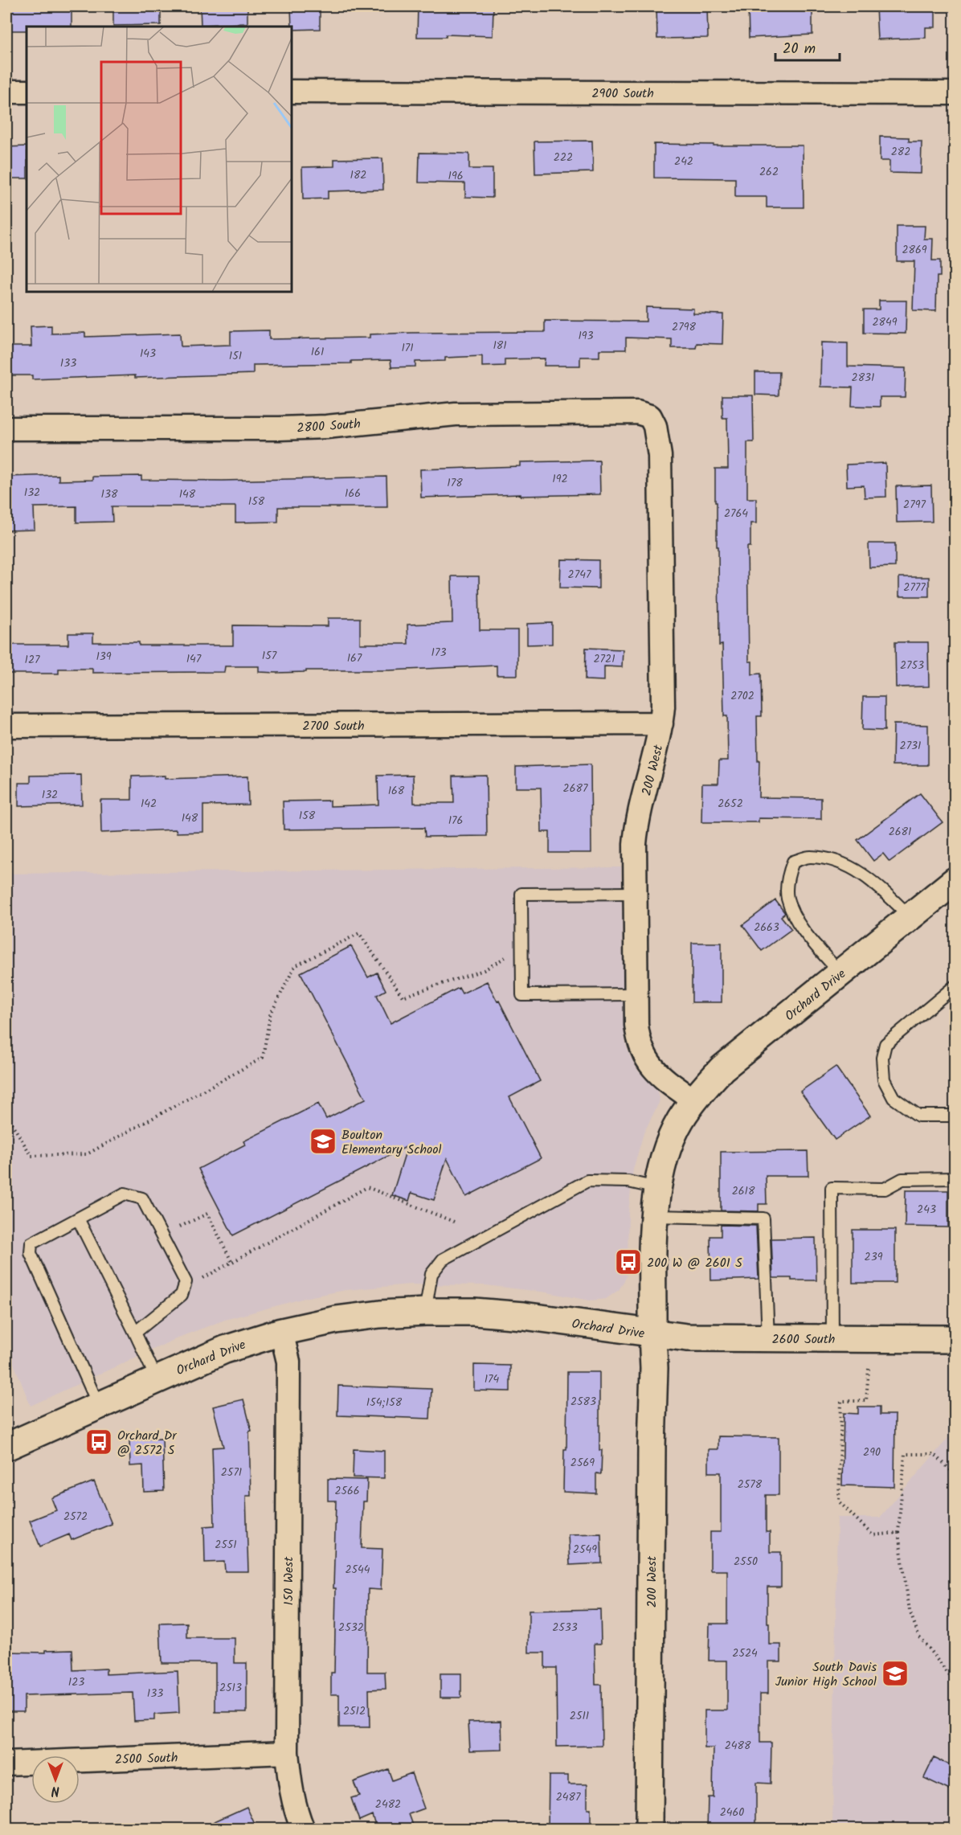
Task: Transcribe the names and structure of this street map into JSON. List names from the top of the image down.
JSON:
{
  "streets": {
    "main road": ["200 West", "Orchard Drive", "2600 South"],
    "street": [
      "2900 South",
      "2800 South",
      "2700 South",
      "150 West",
      "2500 South"
    ]
  },
  "crossings": [
    ["2800 South", "200 West"],
    ["2700 South", "200 West"],
    ["200 West", "Orchard Drive"],
    ["200 West", "2600 South"],
    ["Orchard Drive", "2600 South"],
    ["Orchard Drive", "150 West"],
    ["150 West", "2500 South"]
  ],
  "places": {
    "school or university": ["Boulton Elementary School", "South Davis Junior High School"],
    "bus stop": ["200 W @ 2601 S", "Orchard Dr @ 2572 S"]
  },
  "house_numbers": [
    "282",
    "222",
    "242",
    "262",
    "182",
    "196",
    "2869",
    "2849",
    "2798",
    "193",
    "181",
    "171",
    "161",
    "143",
    "151",
    "133",
    "2831",
    "192",
    "178",
    "132",
    "166",
    "138",
    "148",
    "158",
    "2797",
    "2764",
    "2747",
    "2777",
    "173",
    "157",
    "139",
    "167",
    "147",
    "2721",
    "127",
    "2753",
    "2702",
    "2731",
    "2687",
    "168",
    "132",
    "142",
    "2652",
    "158",
    "148",
    "176",
    "2681",
    "2663",
    "2618",
    "243",
    "239",
    "174",
    "2583",
    "154;158",
    "290",
    "2569",
    "2571",
    "2578",
    "2566",
    "2572",
    "2551",
    "2549",
    "2550",
    "2544",
    "2532",
    "2533",
    "2524",
    "123",
    "2513",
    "133",
    "2512",
    "2511",
    "2488",
    "2487",
    "2482",
    "2460"
  ],
  "scale_bar": "20 m",
  "north": "bottom"
}
